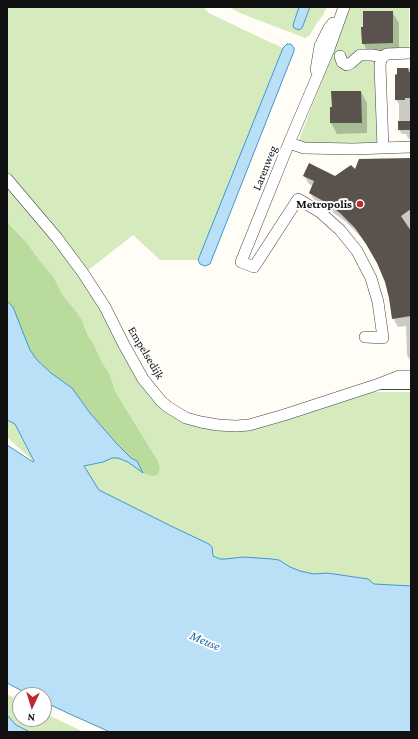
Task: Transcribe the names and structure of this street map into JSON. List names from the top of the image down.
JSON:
{
  "streets": {
    "street": ["Larenweg", "Empelsedijk"]
  },
  "water": ["Meuse"],
  "places": ["Metropolis"],
  "north": "bottom"
}
